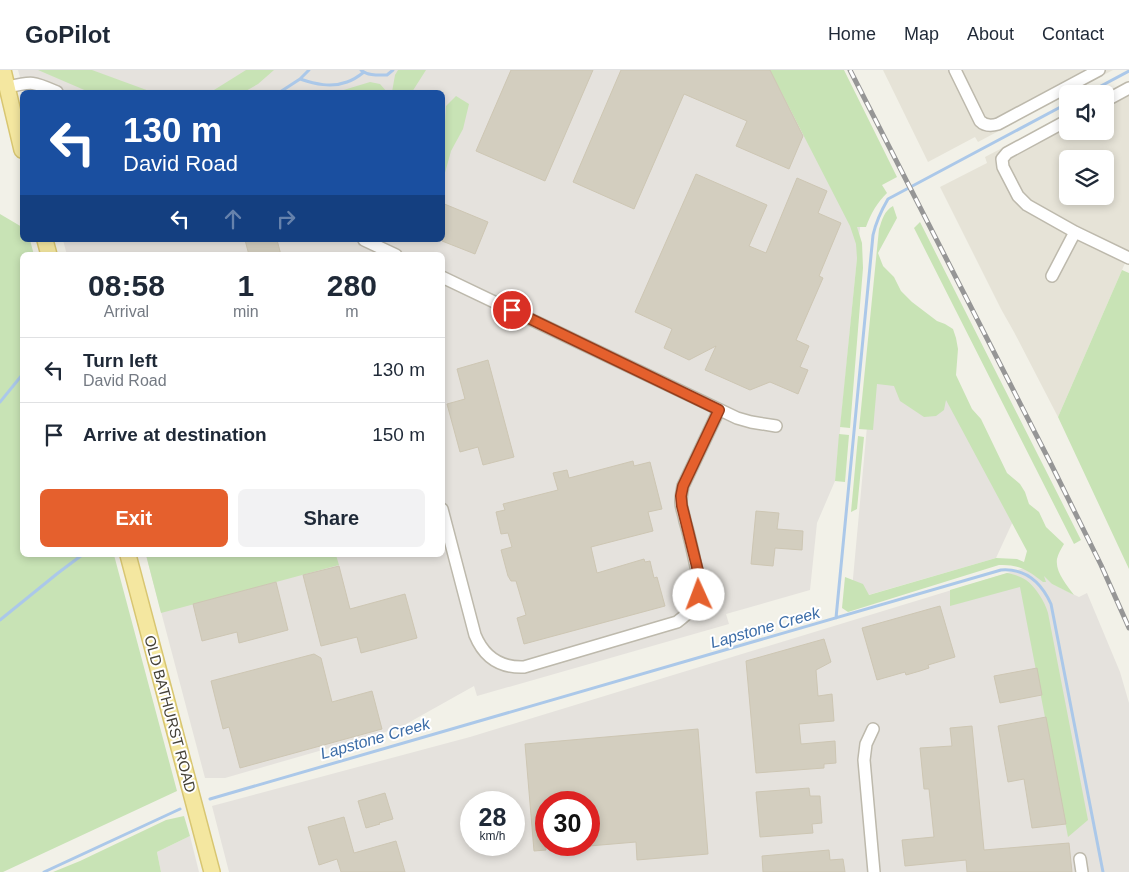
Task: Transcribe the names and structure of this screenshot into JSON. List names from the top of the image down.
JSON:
{
  "streets": {
    "main road": ["OLD BATHURST ROAD"]
  },
  "water": ["Lapstone Creek"],
  "page": {
    "header": "GoPilot",
    "nav": [
      "Home",
      "Map",
      "About",
      "Contact"
    ],
    "turn": ["130 m", "David Road"],
    "eta": [
      "08:58",
      "Arrival",
      "1",
      "min",
      "280",
      "m"
    ],
    "list": [
      {
        "name": "Turn left",
        "note": "David Road",
        "value": "130 m"
      },
      {
        "name": "Arrive at destination",
        "value": "150 m"
      }
    ],
    "buttons": ["Exit", "Share"],
    "speed": "28 km/h",
    "limit": "30"
  }
}
